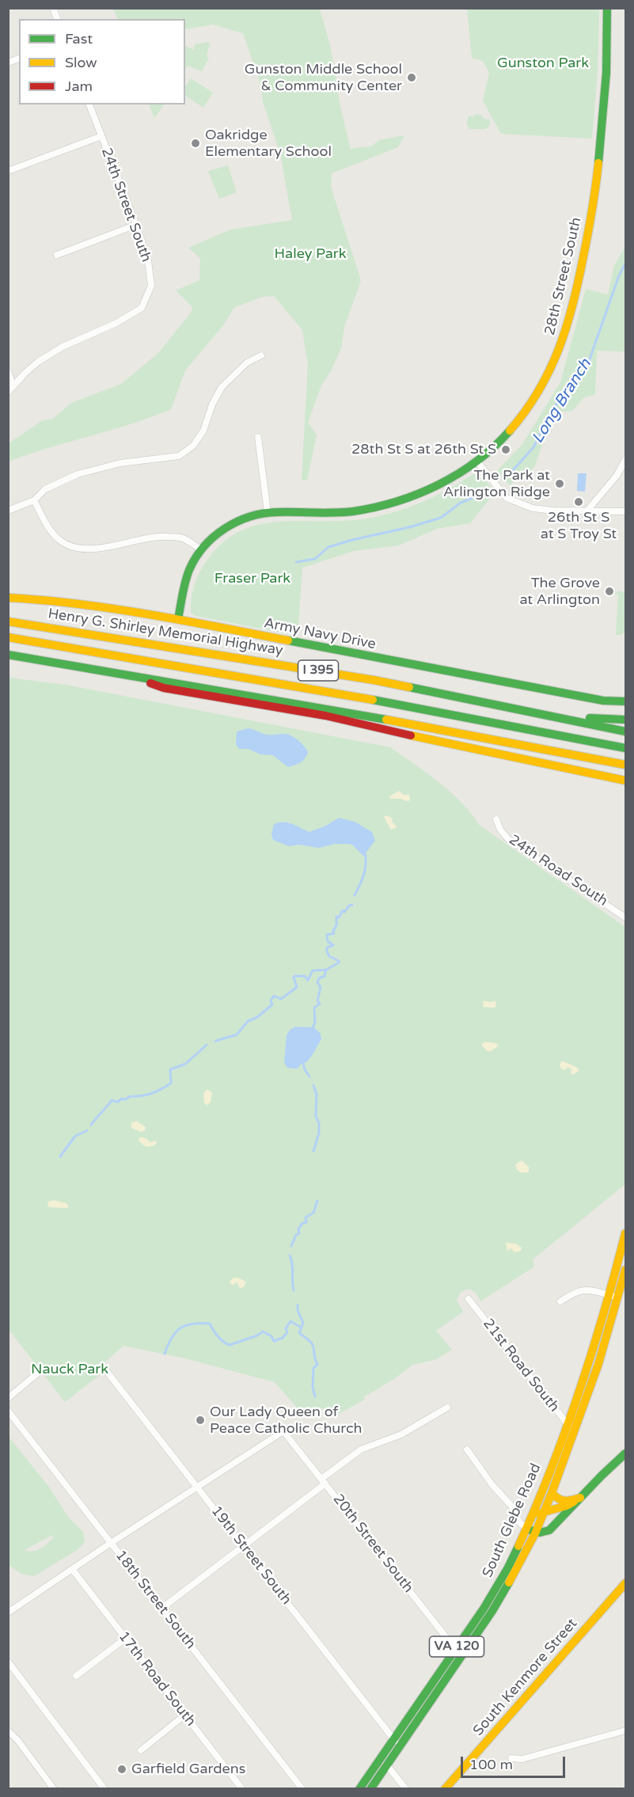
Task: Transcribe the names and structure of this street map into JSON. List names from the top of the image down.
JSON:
{
  "streets": {
    "main road": [
      "28th Street South",
      "Henry G. Shirley Memorial Highway",
      "Army Navy Drive",
      "I 395",
      "South Glebe Road",
      "VA 120",
      "South Kenmore Street"
    ],
    "street": [
      "24th Street South",
      "24th Road South",
      "21st Road South",
      "20th Street South",
      "19th Street South",
      "18th Street South",
      "17th Road South"
    ]
  },
  "crossings": [
    ["28th Street South", "Army Navy Drive"],
    ["21st Road South", "South Glebe Road"],
    ["South Glebe Road", "20th Street South"],
    ["South Glebe Road", "19th Street South"],
    ["20th Street South", "19th Street South"]
  ],
  "water": ["Long Branch"],
  "parks": [
    "Gunston Park",
    "Haley Park",
    "Fraser Park",
    "Nauck Park"
  ],
  "places": [
    "Gunston Middle School & Community Center",
    "Oakridge Elementary School",
    "28th St S at 26th St S",
    "The Park at Arlington Ridge",
    "26th St S at S Troy St",
    "The Grove at Arlington",
    "Our Lady Queen of Peace Catholic Church",
    "Garfield Gardens"
  ],
  "legend": ["Fast", "Slow", "Jam"],
  "scale_bar": "100 m"
}
